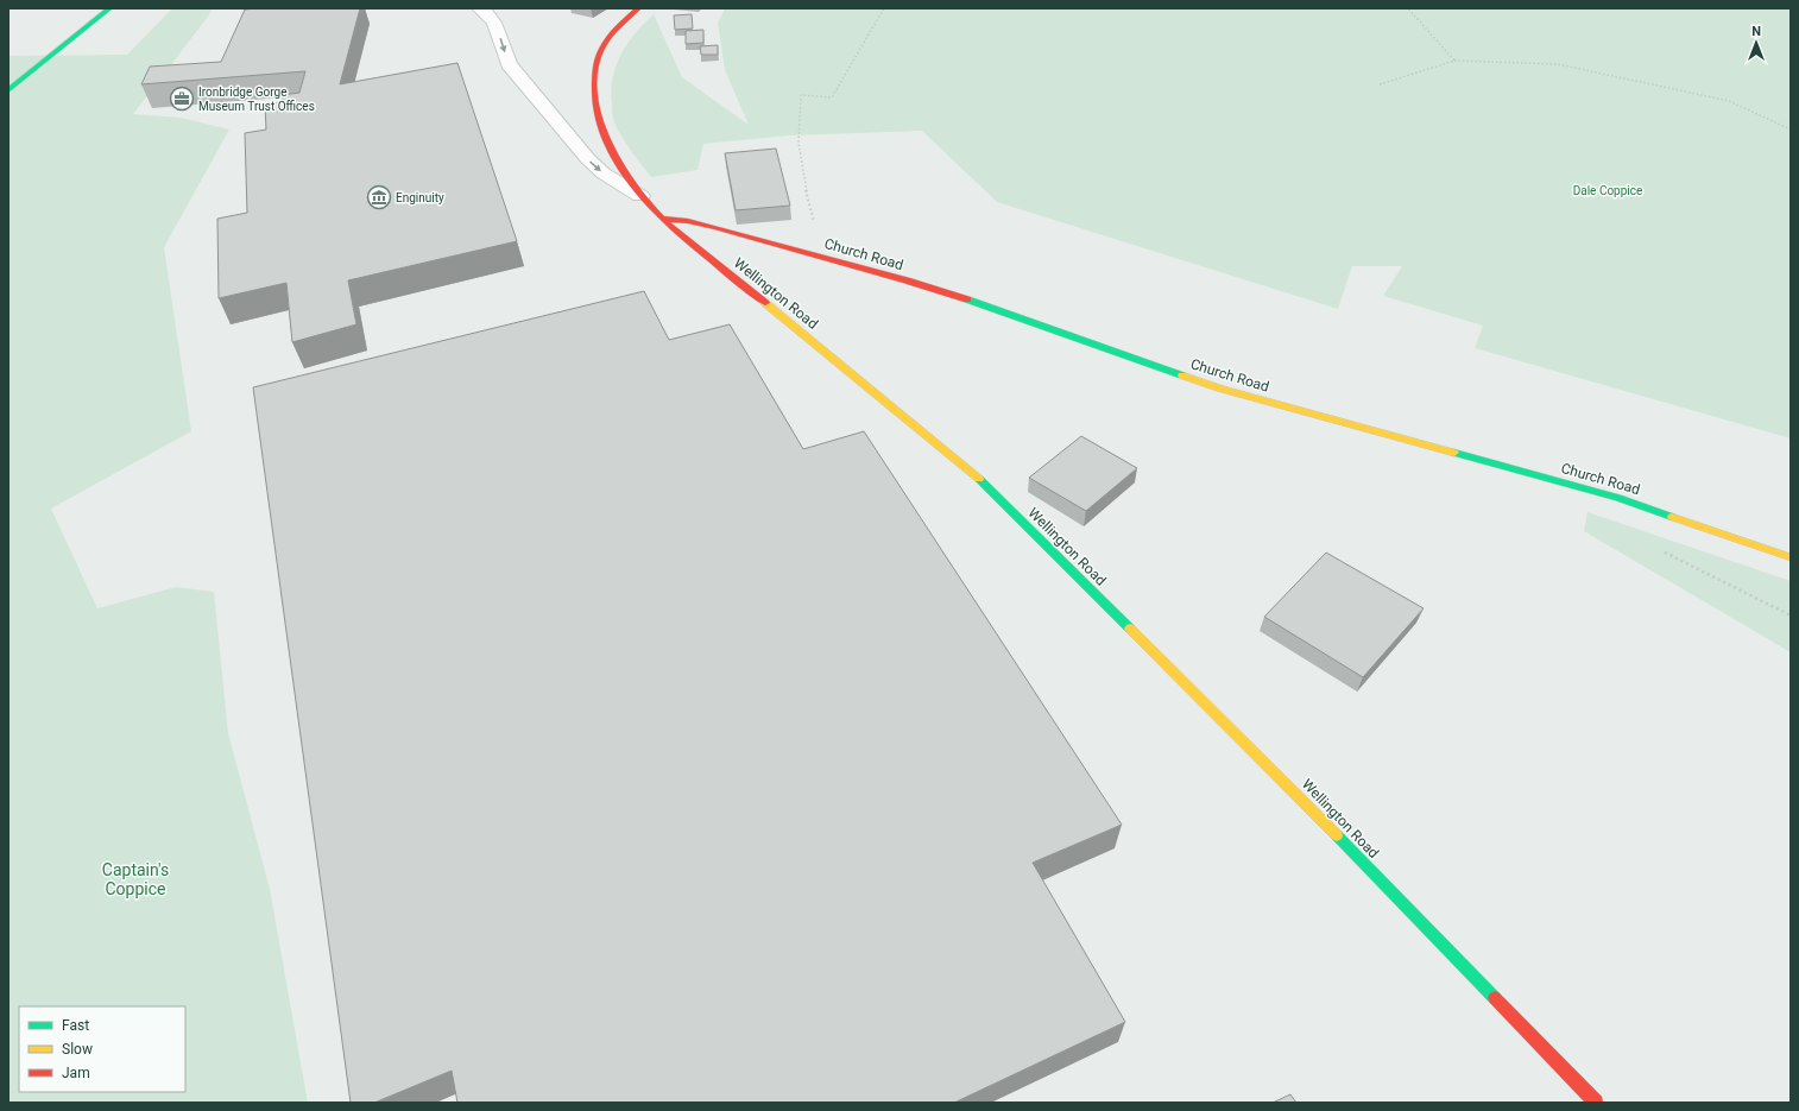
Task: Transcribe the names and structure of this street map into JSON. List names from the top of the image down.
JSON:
{
  "streets": {
    "street": ["Church Road", "Wellington Road"]
  },
  "crossings": [
    ["Church Road", "Wellington Road"]
  ],
  "parks": ["Dale Coppice", "Captain's Coppice"],
  "places": {
    "office": ["Ironbridge Gorge Museum Trust Offices"],
    "museum": ["Enginuity"]
  },
  "legend": ["Fast", "Slow", "Jam"],
  "north": "top"
}
